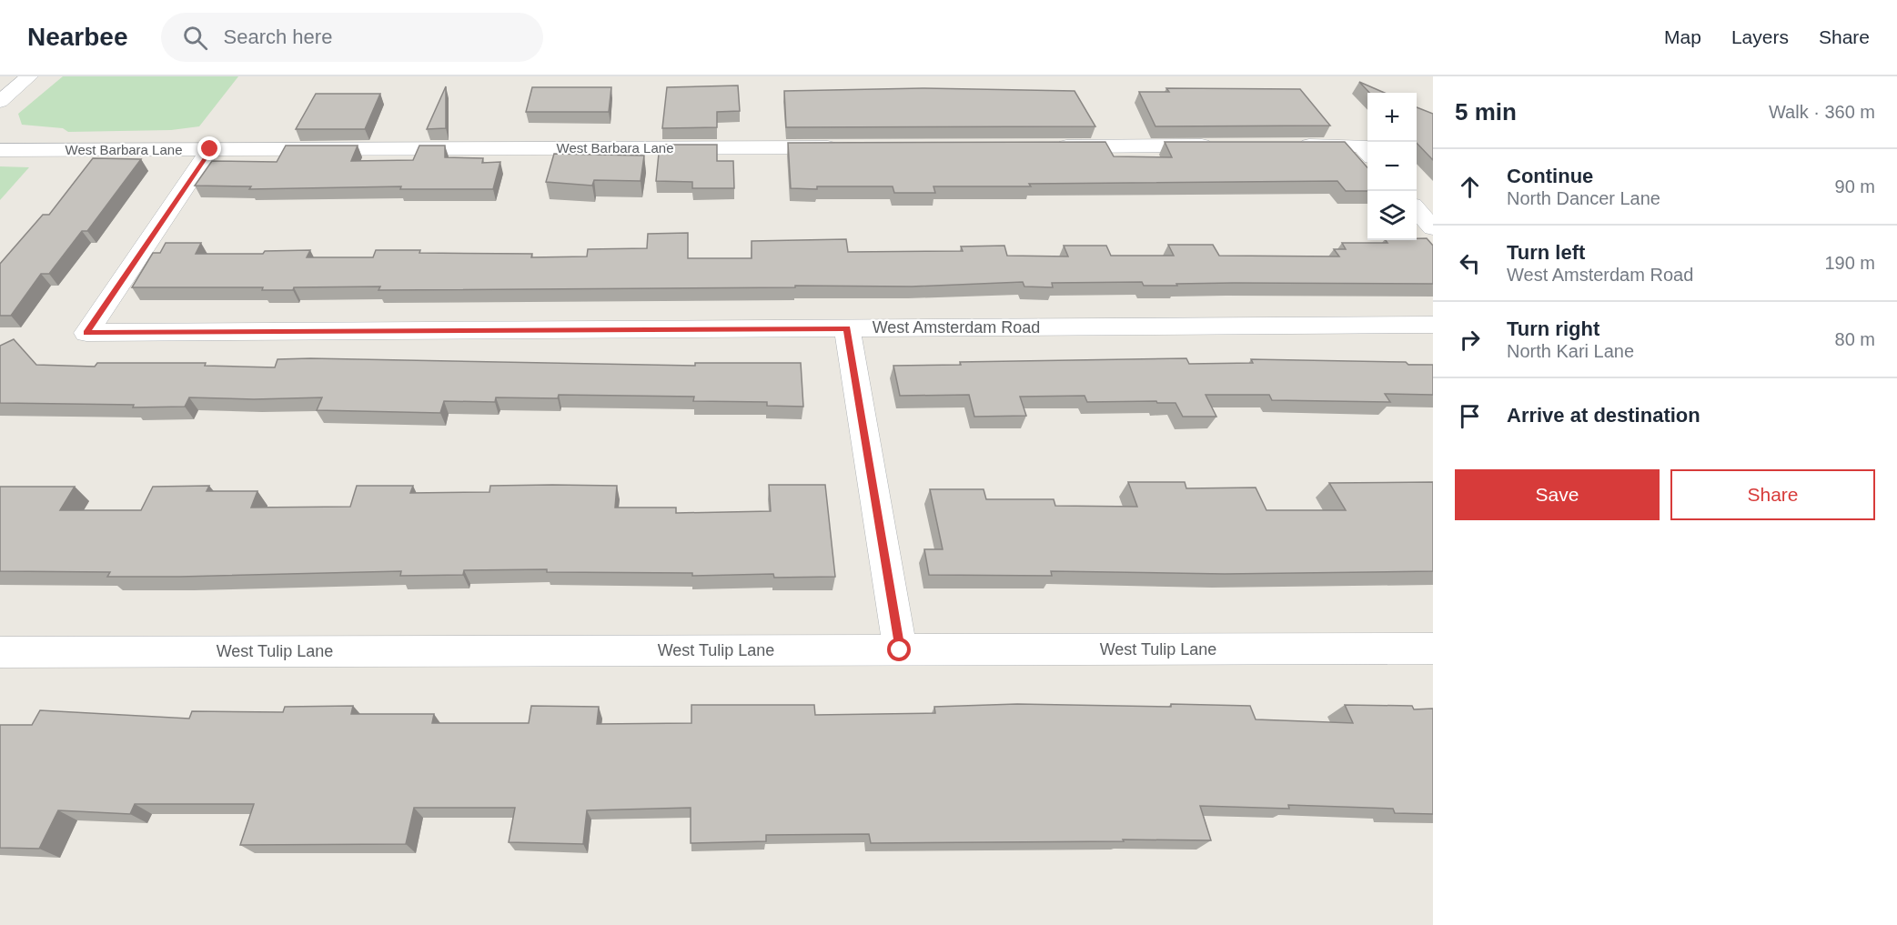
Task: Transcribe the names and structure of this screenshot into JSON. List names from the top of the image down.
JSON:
{
  "streets": {
    "street": ["West Barbara Lane", "West Amsterdam Road", "West Tulip Lane"]
  },
  "crossings": [
    ["West Barbara Lane", "West Amsterdam Road"]
  ],
  "page": {
    "header": "Nearbee",
    "search": "Search here",
    "nav": ["Map", "Layers", "Share"],
    "heading": ["5 min", "Walk · 360 m"],
    "map_buttons": ["+", "−"],
    "list": [
      ["Continue", "North Dancer Lane", "90 m"],
      ["Turn left", "West Amsterdam Road", "190 m"],
      ["Turn right", "North Kari Lane", "80 m"],
      "Arrive at destination"
    ],
    "buttons": ["Save", "Share"]
  }
}
